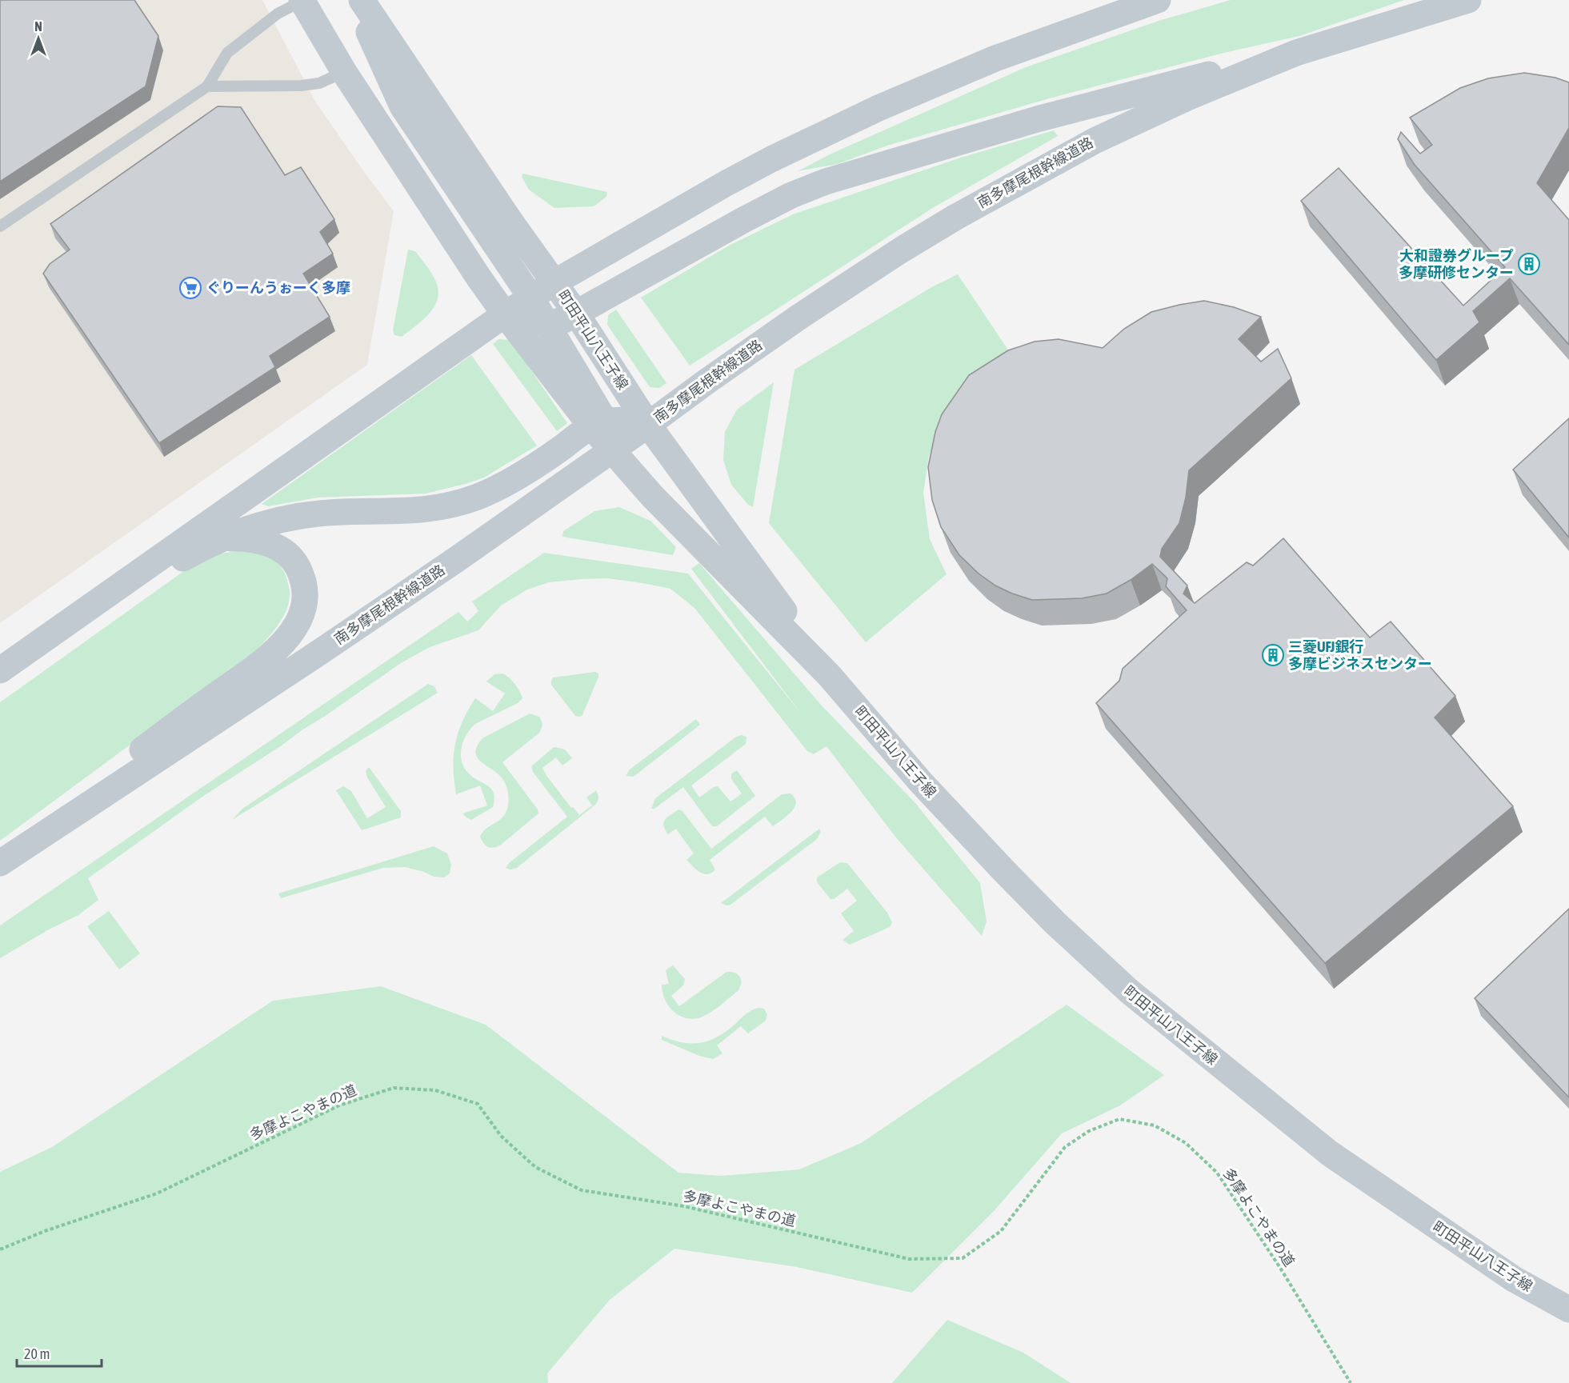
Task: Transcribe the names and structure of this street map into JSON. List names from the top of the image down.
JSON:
{
  "streets": {
    "main road": ["南多摩尾根幹線道路", "町田平山八王子線"],
    "path": ["多摩よこやまの道"]
  },
  "crossings": [
    ["南多摩尾根幹線道路", "町田平山八王子線"]
  ],
  "places": {
    "building": ["大和證券グループ 多摩研修センター", "三菱UFJ銀行 多摩ビジネスセンター"],
    "supermarket": ["ぐりーんうぉーく多摩"]
  },
  "scale_bar": "20 m",
  "north": "top"
}
